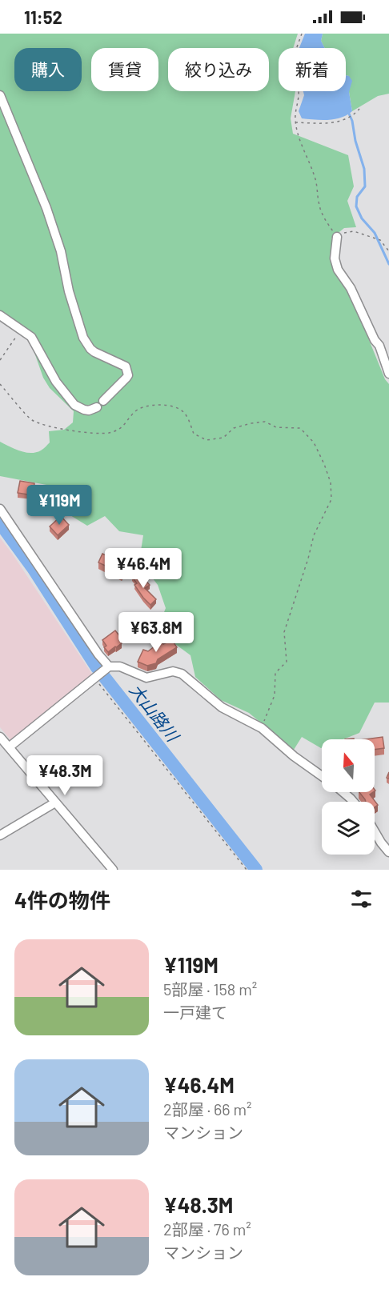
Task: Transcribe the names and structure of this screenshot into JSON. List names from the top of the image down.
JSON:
{
  "water": ["大山路川"],
  "north": "top",
  "page": {
    "status": "11:52",
    "chip": [
      "購入",
      "賃貸",
      "絞り込み",
      "新着"
    ],
    "price": [
      "¥119M",
      "¥46.4M",
      "¥63.8M",
      "¥48.3M"
    ],
    "heading": "4件の物件",
    "list": [
      {
        "name": "¥119M",
        "note": "5部屋 · 158 m² · 一戸建て"
      },
      {
        "name": "¥46.4M",
        "note": "2部屋 · 66 m² · マンション"
      },
      {
        "name": "¥48.3M",
        "note": "2部屋 · 76 m² · マンション"
      }
    ]
  }
}
